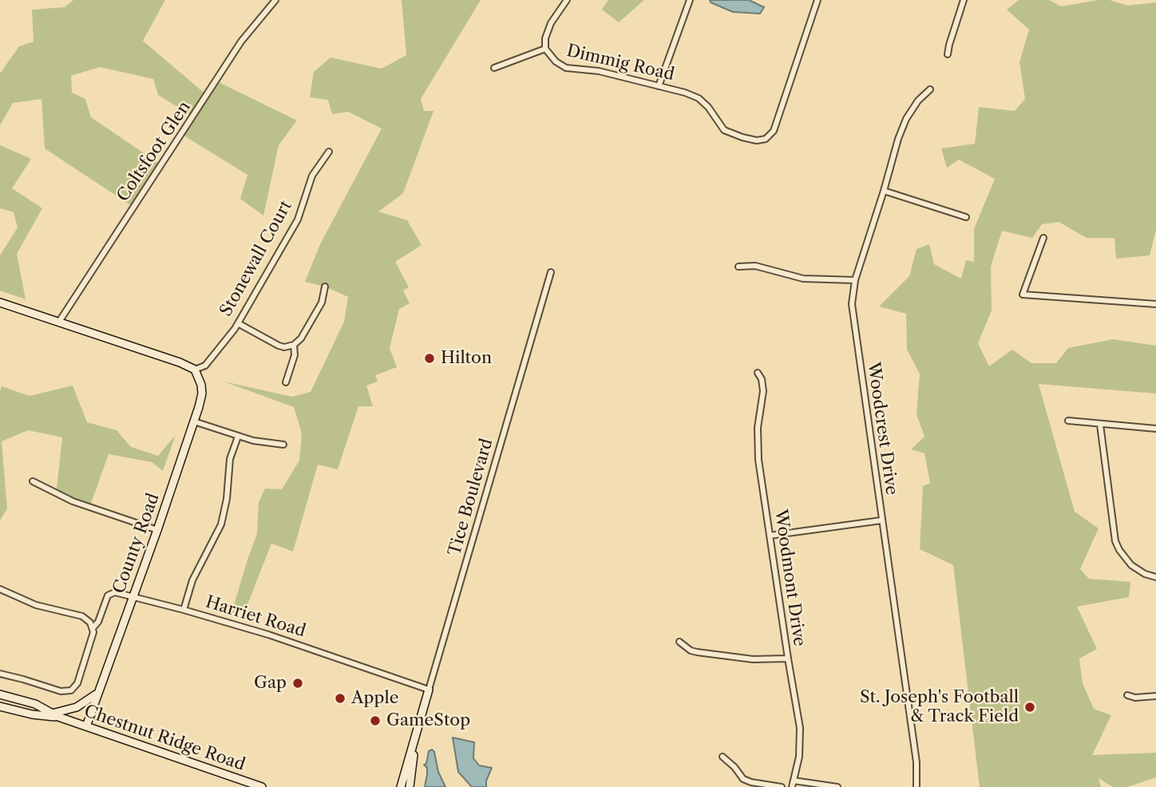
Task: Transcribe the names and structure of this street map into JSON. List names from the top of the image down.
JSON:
{
  "streets": {
    "main road": ["Tice Boulevard", "County Road", "Chestnut Ridge Road"],
    "street": [
      "Dimmig Road",
      "Coltsfoot Glen",
      "Stonewall Court",
      "Woodcrest Drive",
      "Woodmont Drive",
      "Harriet Road"
    ]
  },
  "crossings": [
    ["Stonewall Court", "County Road"],
    ["Tice Boulevard", "Harriet Road"],
    ["County Road", "Harriet Road"],
    ["County Road", "Chestnut Ridge Road"]
  ],
  "places": [
    "Hilton",
    "Gap",
    "Apple",
    "St. Joseph's Football & Track Field",
    "GameStop"
  ]
}
